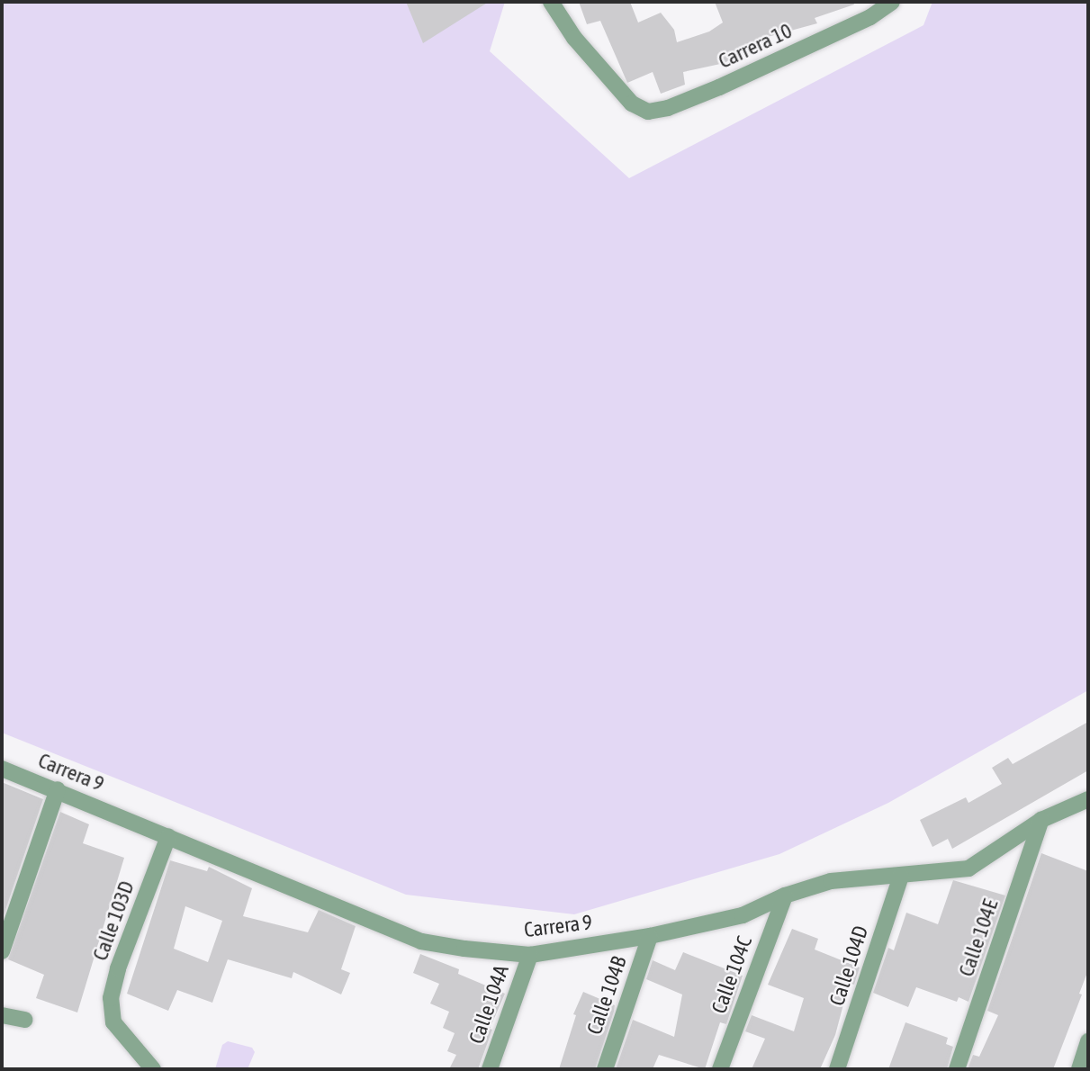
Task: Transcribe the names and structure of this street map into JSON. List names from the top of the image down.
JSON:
{
  "streets": {
    "street": [
      "Carrera 10",
      "Carrera 9",
      "Calle 103D",
      "Calle 104E",
      "Calle 104D",
      "Calle 104C",
      "Calle 104B",
      "Calle 104A"
    ]
  },
  "crossings": [
    ["Carrera 9", "Calle 103D"],
    ["Carrera 9", "Calle 104E"],
    ["Carrera 9", "Calle 104D"],
    ["Carrera 9", "Calle 104C"],
    ["Carrera 9", "Calle 104B"],
    ["Carrera 9", "Calle 104A"]
  ]
}
